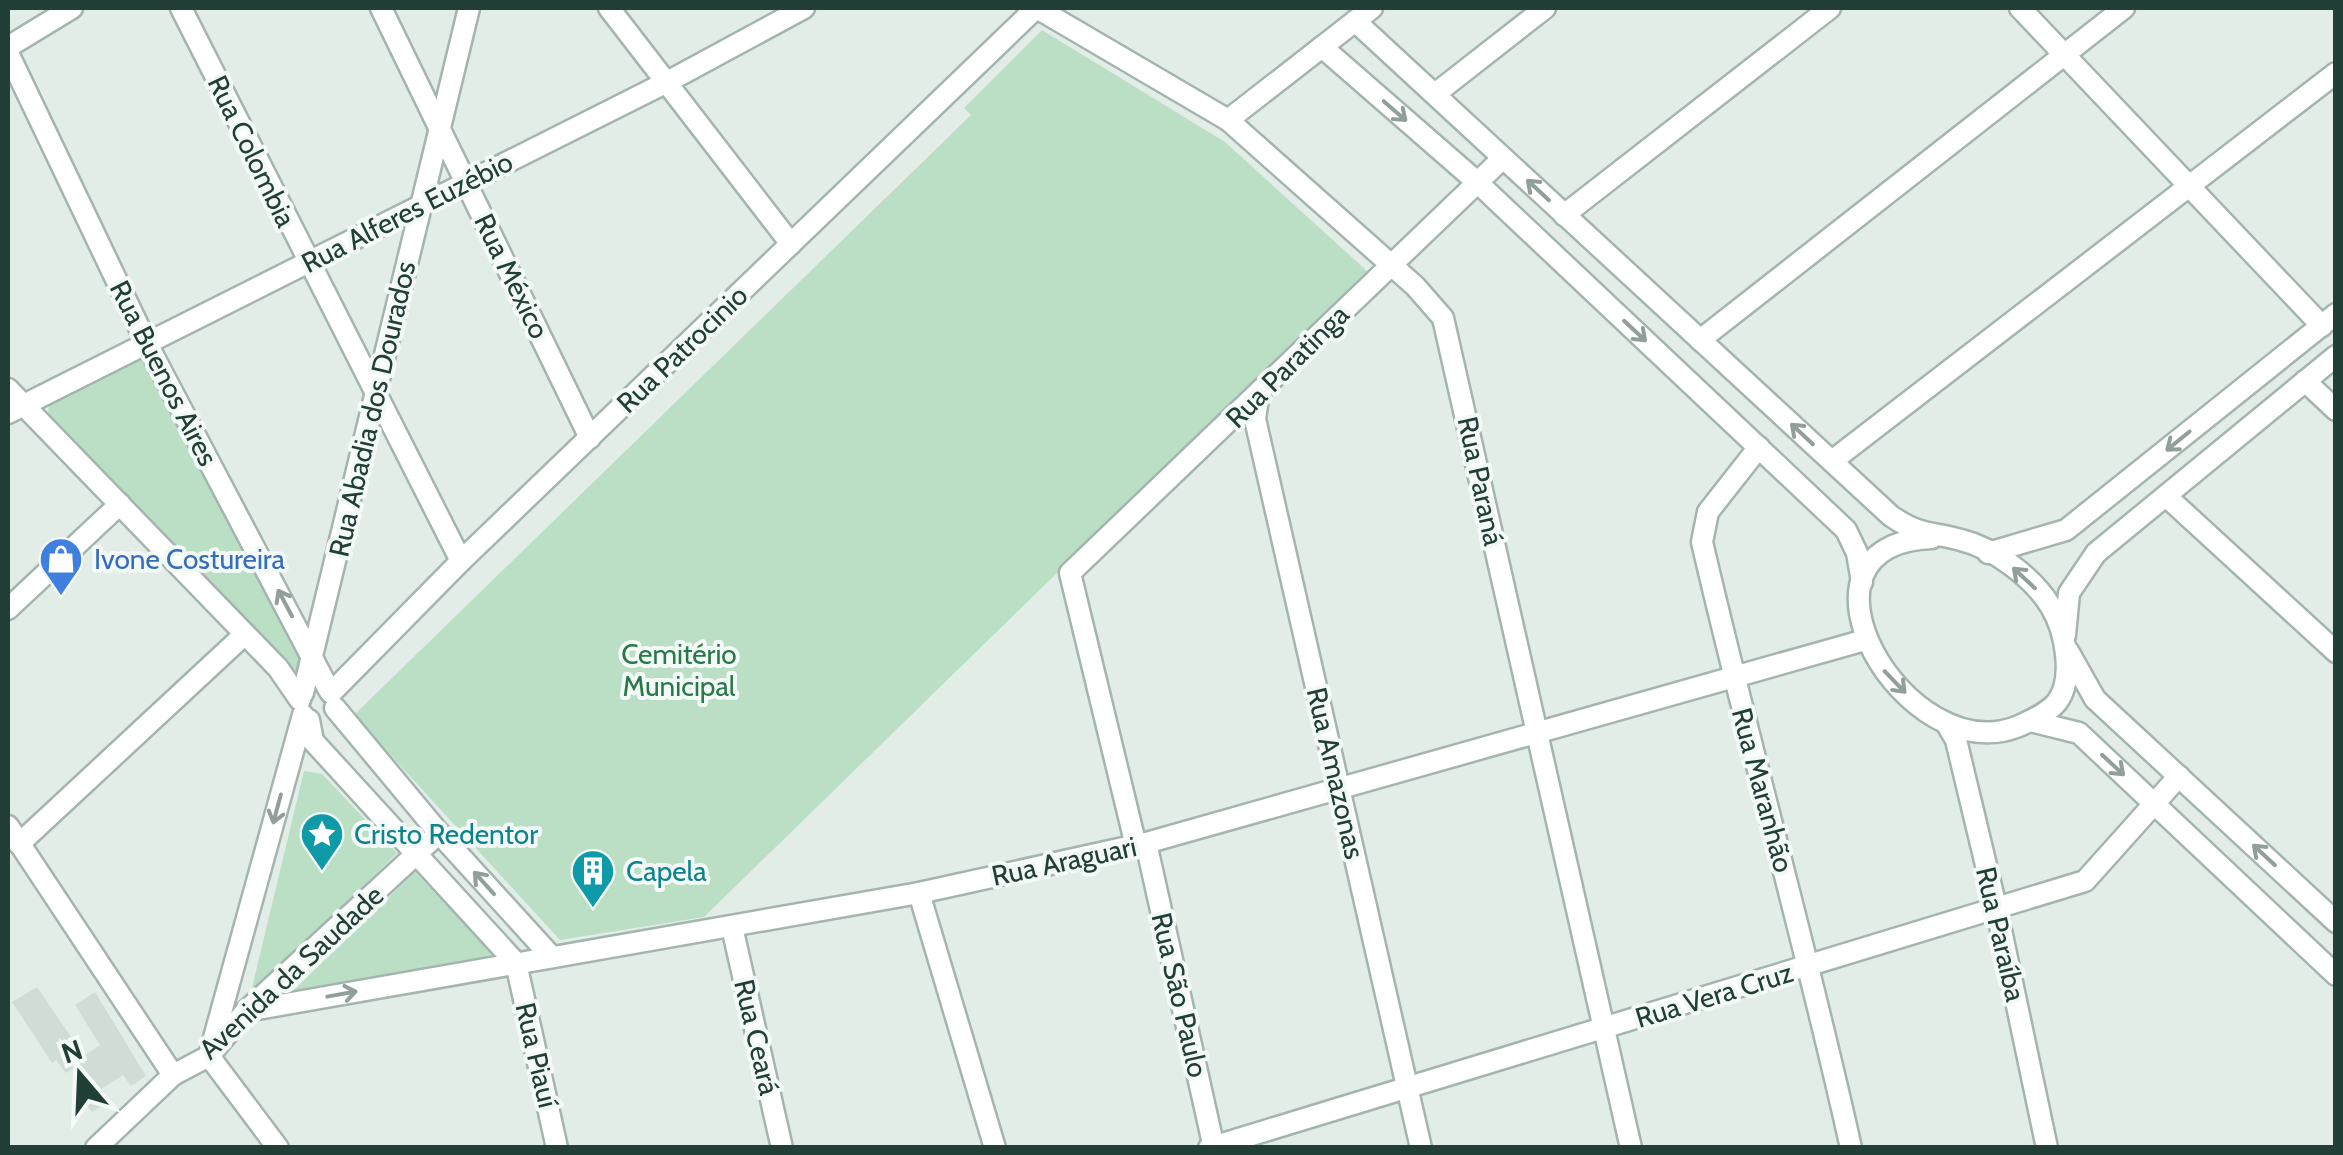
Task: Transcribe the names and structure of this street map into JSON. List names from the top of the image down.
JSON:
{
  "streets": {
    "street": [
      "Rua Colombia",
      "Rua Alferes Euzébio",
      "Rua México",
      "Rua Patrocinio",
      "Rua Paratinga",
      "Rua Buenos Aires",
      "Rua Abadia dos Dourados",
      "Rua Paraná",
      "Rua Amazonas",
      "Rua Maranhão",
      "Rua Araguari",
      "Rua Paraíba",
      "Avenida da Saudade",
      "Rua São Paulo",
      "Rua Vera Cruz",
      "Rua Ceará",
      "Rua Piauí"
    ]
  },
  "crossings": [
    ["Rua Colombia", "Rua Alferes Euzébio"],
    ["Rua Colombia", "Rua Patrocinio"],
    ["Rua Colombia", "Rua Abadia dos Dourados"],
    ["Rua Alferes Euzébio", "Rua México"],
    ["Rua Alferes Euzébio", "Rua Buenos Aires"],
    ["Rua Alferes Euzébio", "Rua Abadia dos Dourados"],
    ["Rua México", "Rua Patrocinio"],
    ["Rua México", "Rua Abadia dos Dourados"],
    ["Rua Patrocinio", "Rua Buenos Aires"],
    ["Rua Patrocinio", "Rua Paraná"],
    ["Rua Paratinga", "Rua Paraná"],
    ["Rua Paratinga", "Rua Amazonas"],
    ["Rua Paratinga", "Rua São Paulo"],
    ["Rua Buenos Aires", "Rua Abadia dos Dourados"],
    ["Rua Buenos Aires", "Rua Araguari"],
    ["Rua Buenos Aires", "Avenida da Saudade"],
    ["Rua Abadia dos Dourados", "Avenida da Saudade"],
    ["Rua Paraná", "Rua Araguari"],
    ["Rua Paraná", "Rua Vera Cruz"],
    ["Rua Amazonas", "Rua Araguari"],
    ["Rua Amazonas", "Rua Vera Cruz"],
    ["Rua Maranhão", "Rua Araguari"],
    ["Rua Maranhão", "Rua Vera Cruz"],
    ["Rua Araguari", "Rua Paraíba"],
    ["Rua Araguari", "Avenida da Saudade"],
    ["Rua Araguari", "Rua São Paulo"],
    ["Rua Araguari", "Rua Ceará"],
    ["Rua Araguari", "Rua Piauí"],
    ["Rua Paraíba", "Rua Vera Cruz"],
    ["Rua São Paulo", "Rua Vera Cruz"]
  ],
  "parks": ["Cemitério Municipal"],
  "places": {
    "shop": ["Ivone Costureira"],
    "place": ["Cristo Redentor"],
    "building": ["Capela"]
  },
  "north": "top"
}
